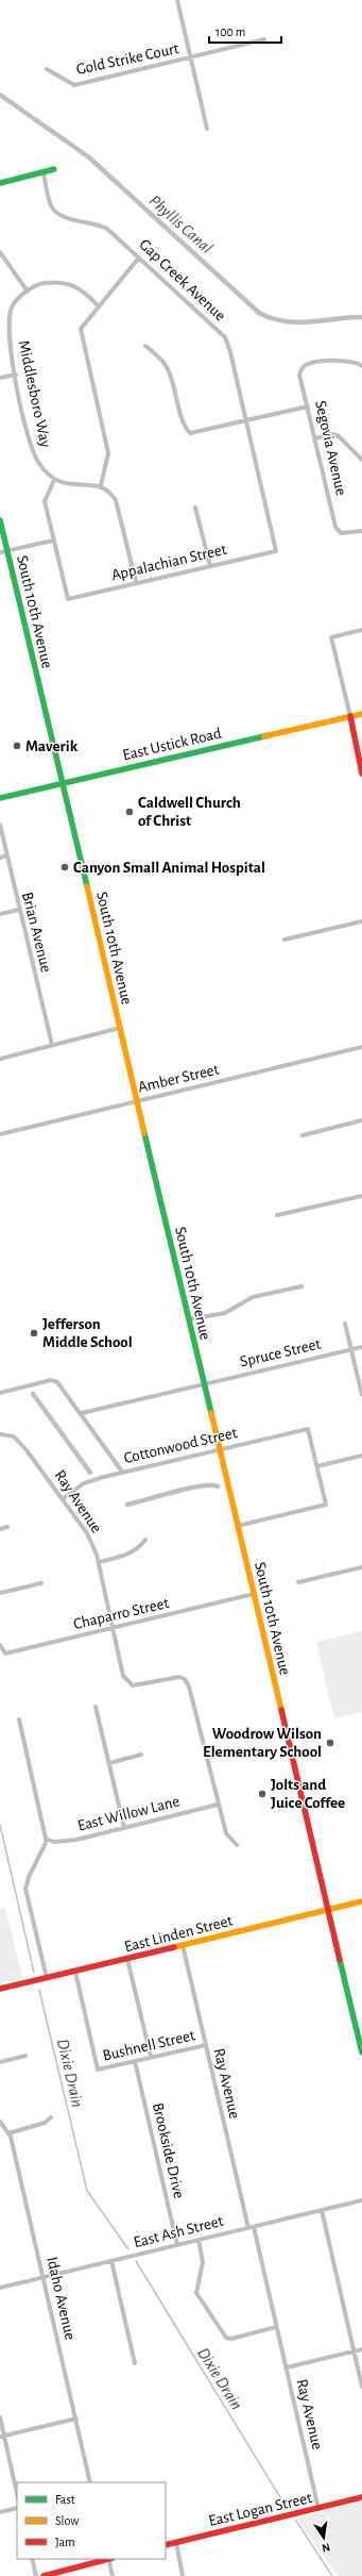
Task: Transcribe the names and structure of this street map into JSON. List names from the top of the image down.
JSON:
{
  "streets": {
    "main road": [
      "South 10th Avenue",
      "East Ustick Road",
      "East Linden Street",
      "East Logan Street"
    ],
    "street": [
      "Gold Strike Court",
      "Gap Creek Avenue",
      "Middlesboro Way",
      "Segovia Avenue",
      "Appalachian Street",
      "Brian Avenue",
      "Amber Street",
      "Spruce Street",
      "Cottonwood Street",
      "Ray Avenue",
      "Chaparro Street",
      "East Willow Lane",
      "Bushnell Street",
      "Brookside Drive",
      "East Ash Street",
      "Idaho Avenue"
    ]
  },
  "crossings": [
    ["Gap Creek Avenue", "Appalachian Street"],
    ["South 10th Avenue", "East Ustick Road"],
    ["South 10th Avenue", "Amber Street"],
    ["South 10th Avenue", "Spruce Street"],
    ["South 10th Avenue", "Cottonwood Street"],
    ["South 10th Avenue", "Chaparro Street"],
    ["South 10th Avenue", "East Linden Street"],
    ["Cottonwood Street", "Ray Avenue"],
    ["Ray Avenue", "Chaparro Street"],
    ["Ray Avenue", "East Willow Lane"],
    ["Ray Avenue", "East Linden Street"],
    ["Ray Avenue", "Bushnell Street"],
    ["Ray Avenue", "East Ash Street"],
    ["Ray Avenue", "East Logan Street"],
    ["East Linden Street", "Bushnell Street"],
    ["Bushnell Street", "Brookside Drive"],
    ["Brookside Drive", "East Ash Street"],
    ["East Ash Street", "Idaho Avenue"]
  ],
  "water": ["Phyllis Canal", "Dixie Drain"],
  "places": [
    "Maverik",
    "Caldwell Church of Christ",
    "Canyon Small Animal Hospital",
    "Jefferson Middle School",
    "Woodrow Wilson Elementary School",
    "Jolts and Juice Coffee"
  ],
  "legend": ["Fast", "Slow", "Jam"],
  "scale_bar": "100 m",
  "north": "bottom"
}
